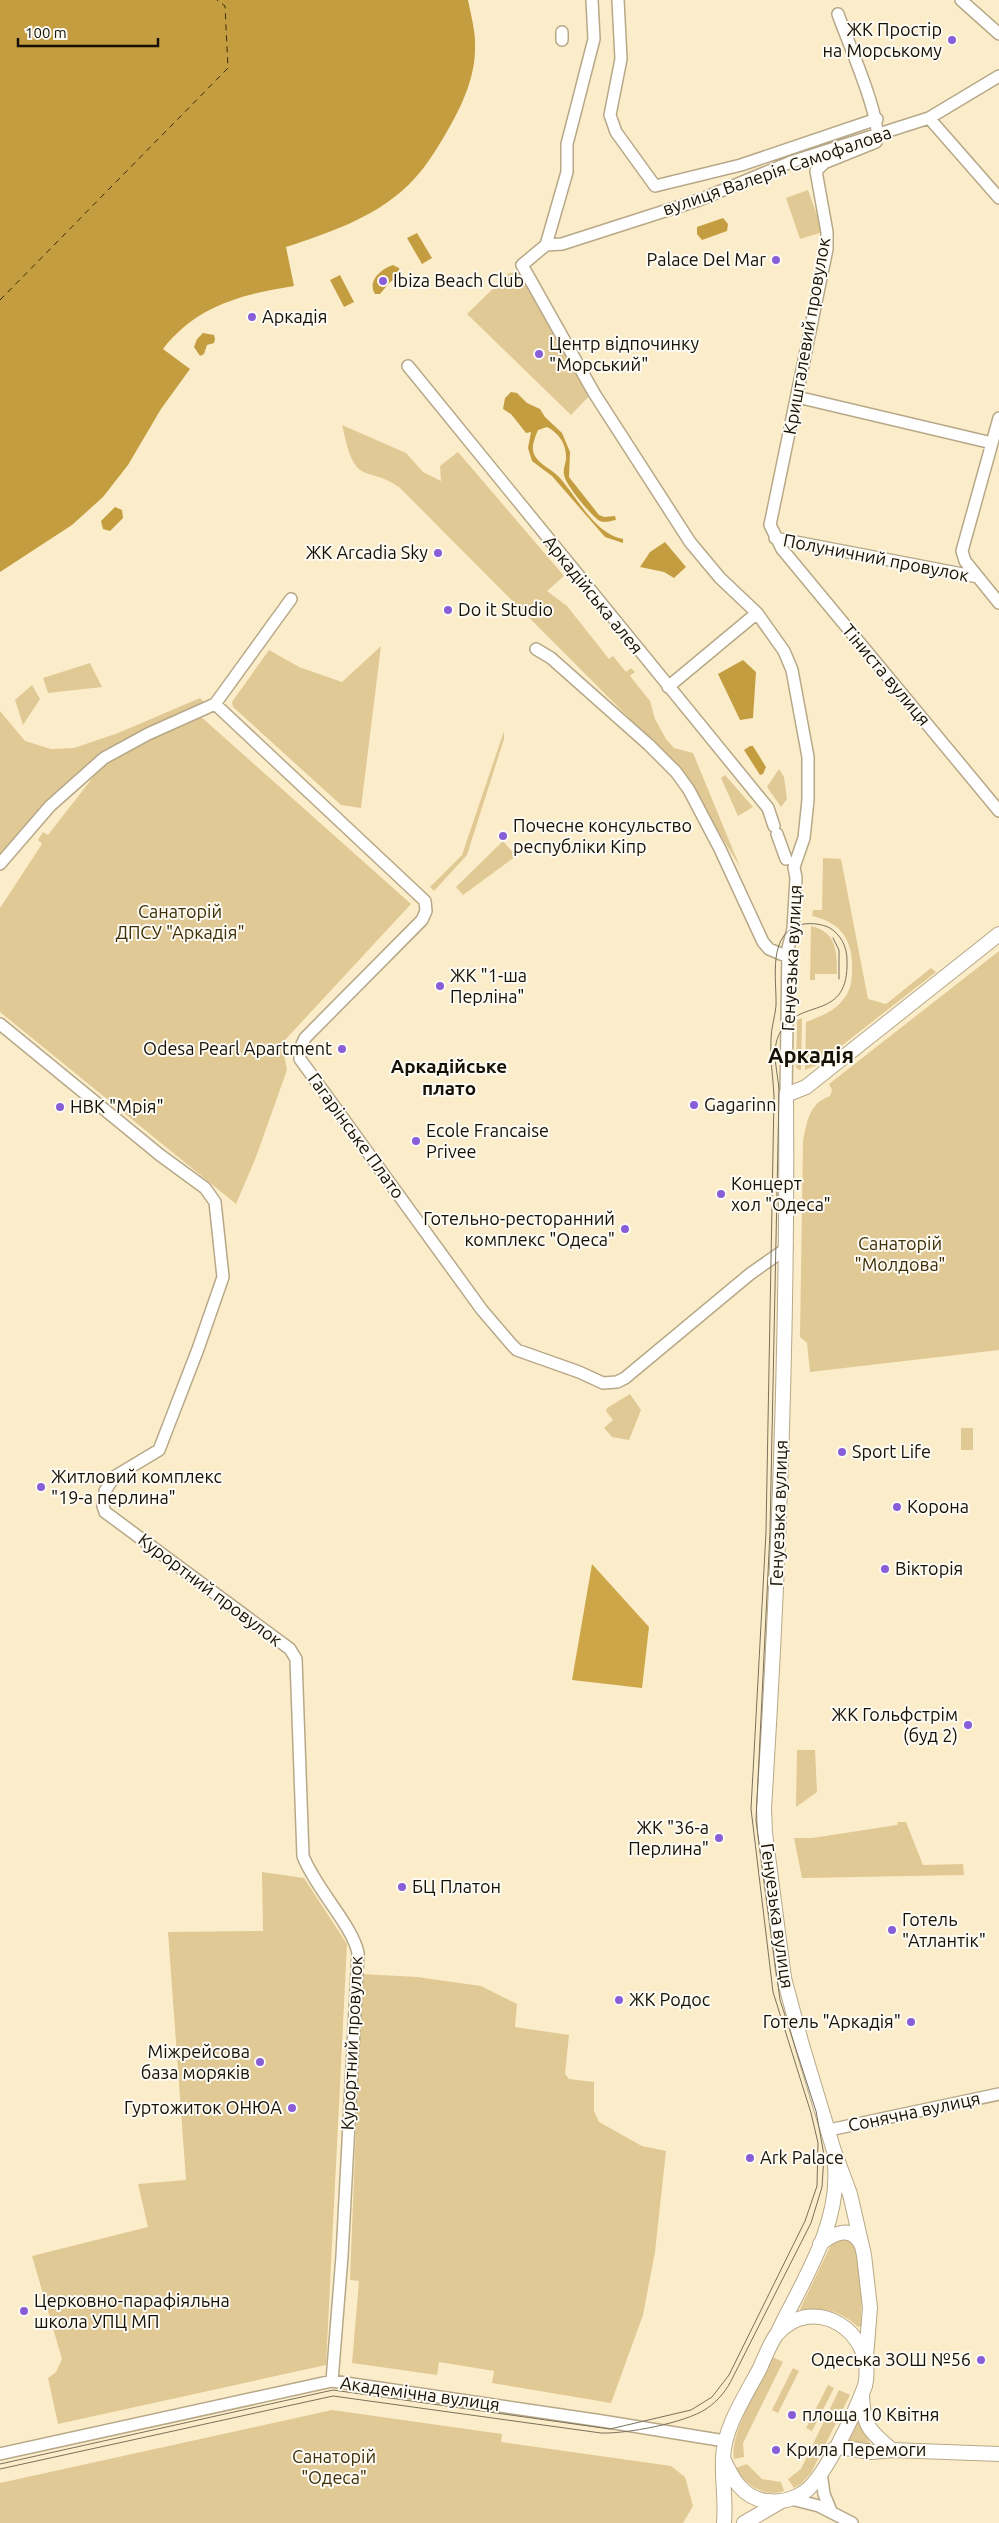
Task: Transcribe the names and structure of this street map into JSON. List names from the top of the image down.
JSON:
{
  "streets": {
    "main road": ["Генуезька вулиця"],
    "street": [
      "вулиця Валерія Самофалова",
      "Кришталевий провулок",
      "Полуничний провулок",
      "Аркадійська алея",
      "Тіниста вулиця",
      "Гагарінське Плато",
      "Курортний провулок",
      "Сонячна вулиця",
      "Академічна вулиця"
    ]
  },
  "crossings": [
    ["вулиця Валерія Самофалова", "Кришталевий провулок"],
    ["Кришталевий провулок", "Полуничний провулок"],
    ["Кришталевий провулок", "Тіниста вулиця"],
    ["Полуничний провулок", "Тіниста вулиця"],
    ["Аркадійська алея", "Генуезька вулиця"],
    ["Генуезька вулиця", "Гагарінське Плато"],
    ["Генуезька вулиця", "Сонячна вулиця"],
    ["Генуезька вулиця", "Академічна вулиця"],
    ["Курортний провулок", "Академічна вулиця"]
  ],
  "districts": ["Аркадія", "Аркадійське плато"],
  "parks": ["Санаторій ДПСУ \"Аркадія\"", "Санаторій \"Молдова\"", "Санаторій \"Одеса\""],
  "places": [
    "ЖК Простір на Морському",
    "Palace Del Mar",
    "Ibiza Beach Club",
    "Аркадія",
    "Центр відпочинку \"Морський\"",
    "ЖК Arcadia Sky",
    "Do it Studio",
    "Почесне консульство республіки Кіпр",
    "ЖК \"1-ша Перліна\"",
    "Odesa Pearl Apartment",
    "Gagarinn",
    "НВК \"Мрія\"",
    "Ecole Francaise Privee",
    "Концерт хол \"Одеса\"",
    "Готельно-ресторанний комплекс \"Одеса\"",
    "Sport Life",
    "Житловий комплекс \"19-а перлина\"",
    "Корона",
    "Вікторія",
    "ЖК Гольфстрім (буд 2)",
    "ЖК \"36-а Перлина\"",
    "БЦ Платон",
    "Готель \"Атлантік\"",
    "ЖК Родос",
    "Готель \"Аркадія\"",
    "Міжрейсова база моряків",
    "Гуртожиток ОНЮА",
    "Ark Palace",
    "Церковно-парафіяльна школа УПЦ МП",
    "Одеська ЗОШ №56",
    "площа 10 Квітня",
    "Крила Перемоги"
  ],
  "scale_bar": "100 m"
}
